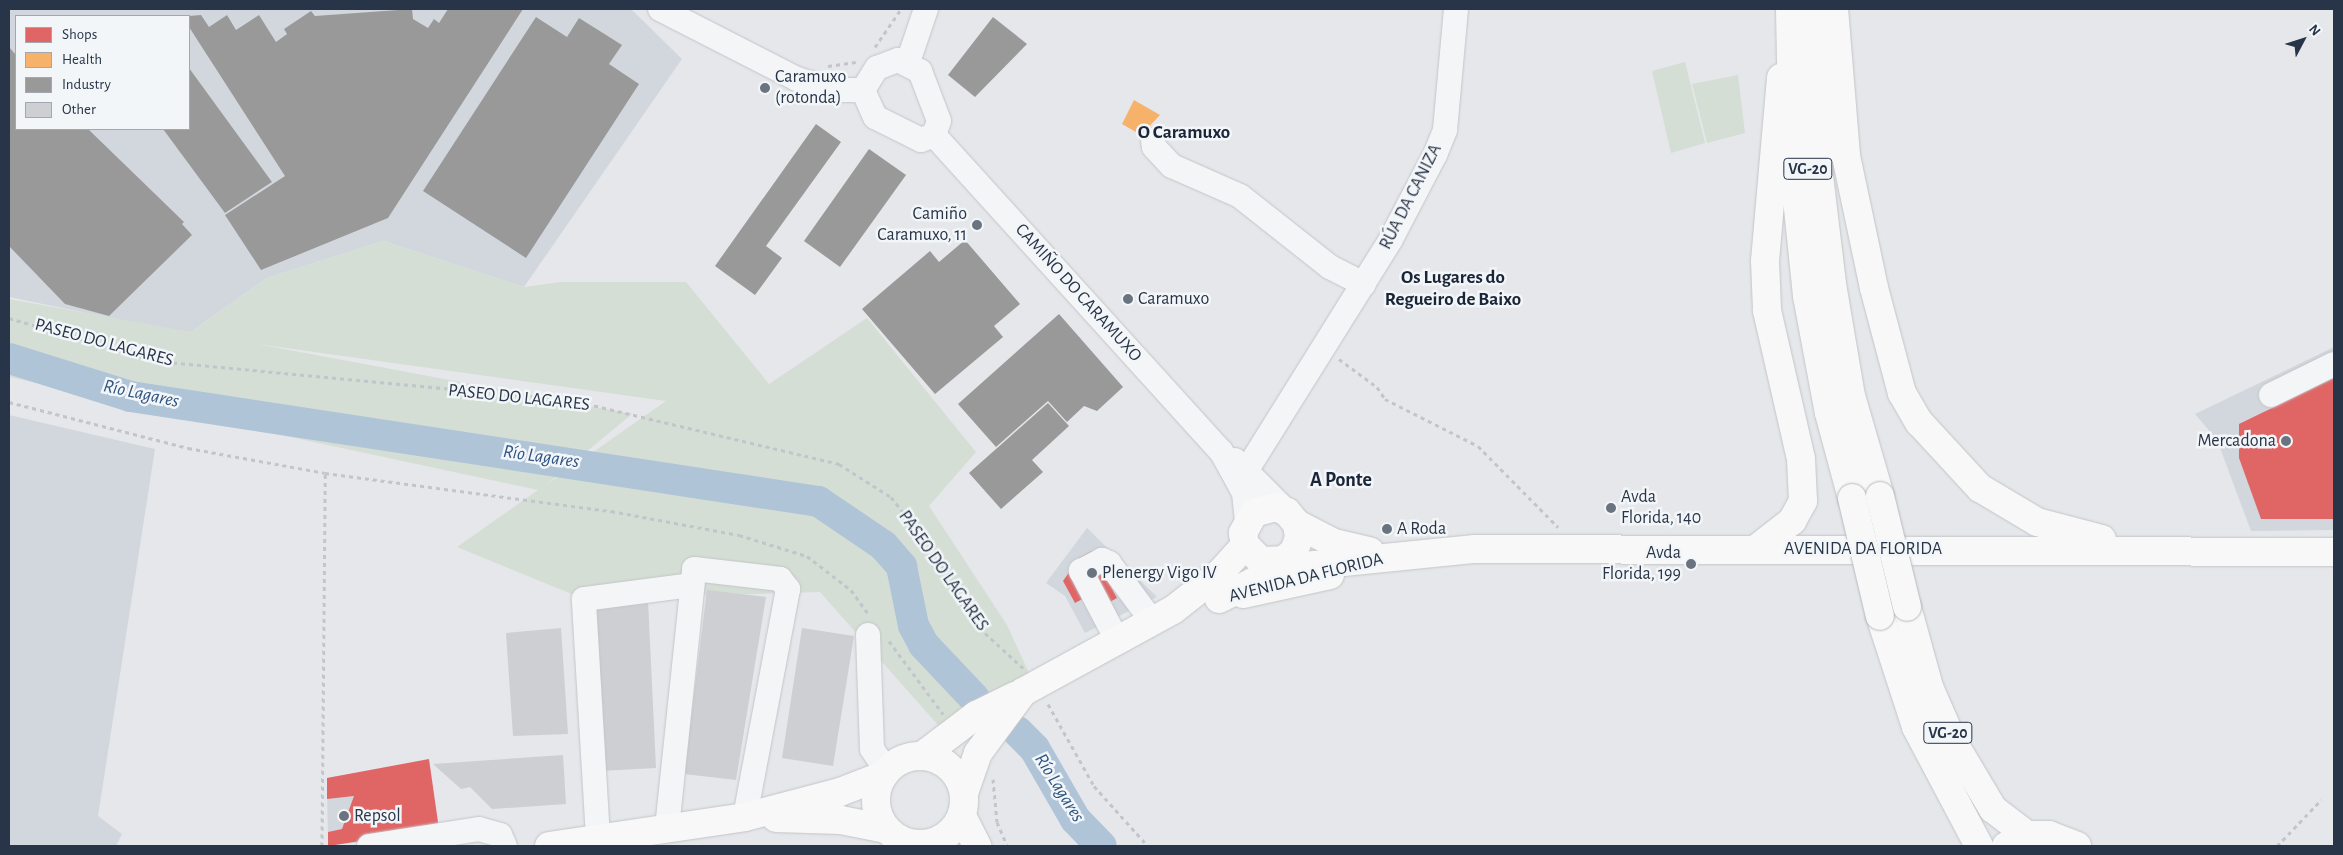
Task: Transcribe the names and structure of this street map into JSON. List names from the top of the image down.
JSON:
{
  "streets": {
    "main road": ["VG-20", "AVENIDA DA FLORIDA"],
    "street": ["RÚA DA CANIZA", "CAMIÑO DO CARAMUXO"],
    "path": ["PASEO DO LAGARES"]
  },
  "crossings": [
    ["RÚA DA CANIZA", "CAMIÑO DO CARAMUXO"],
    ["CAMIÑO DO CARAMUXO", "AVENIDA DA FLORIDA"],
    ["PASEO DO LAGARES", "AVENIDA DA FLORIDA"]
  ],
  "districts": ["O Caramuxo", "Os Lugares do Regueiro de Baixo", "A Ponte"],
  "water": ["Río Lagares"],
  "places": [
    "Caramuxo (rotonda)",
    "Camiño Caramuxo, 11",
    "Caramuxo",
    "Mercadona",
    "Avda Florida, 140",
    "A Roda",
    "Avda Florida, 199",
    "Plenergy Vigo IV",
    "Repsol"
  ],
  "legend": [
    "Shops",
    "Health",
    "Industry",
    "Other"
  ],
  "north": "top right"
}
